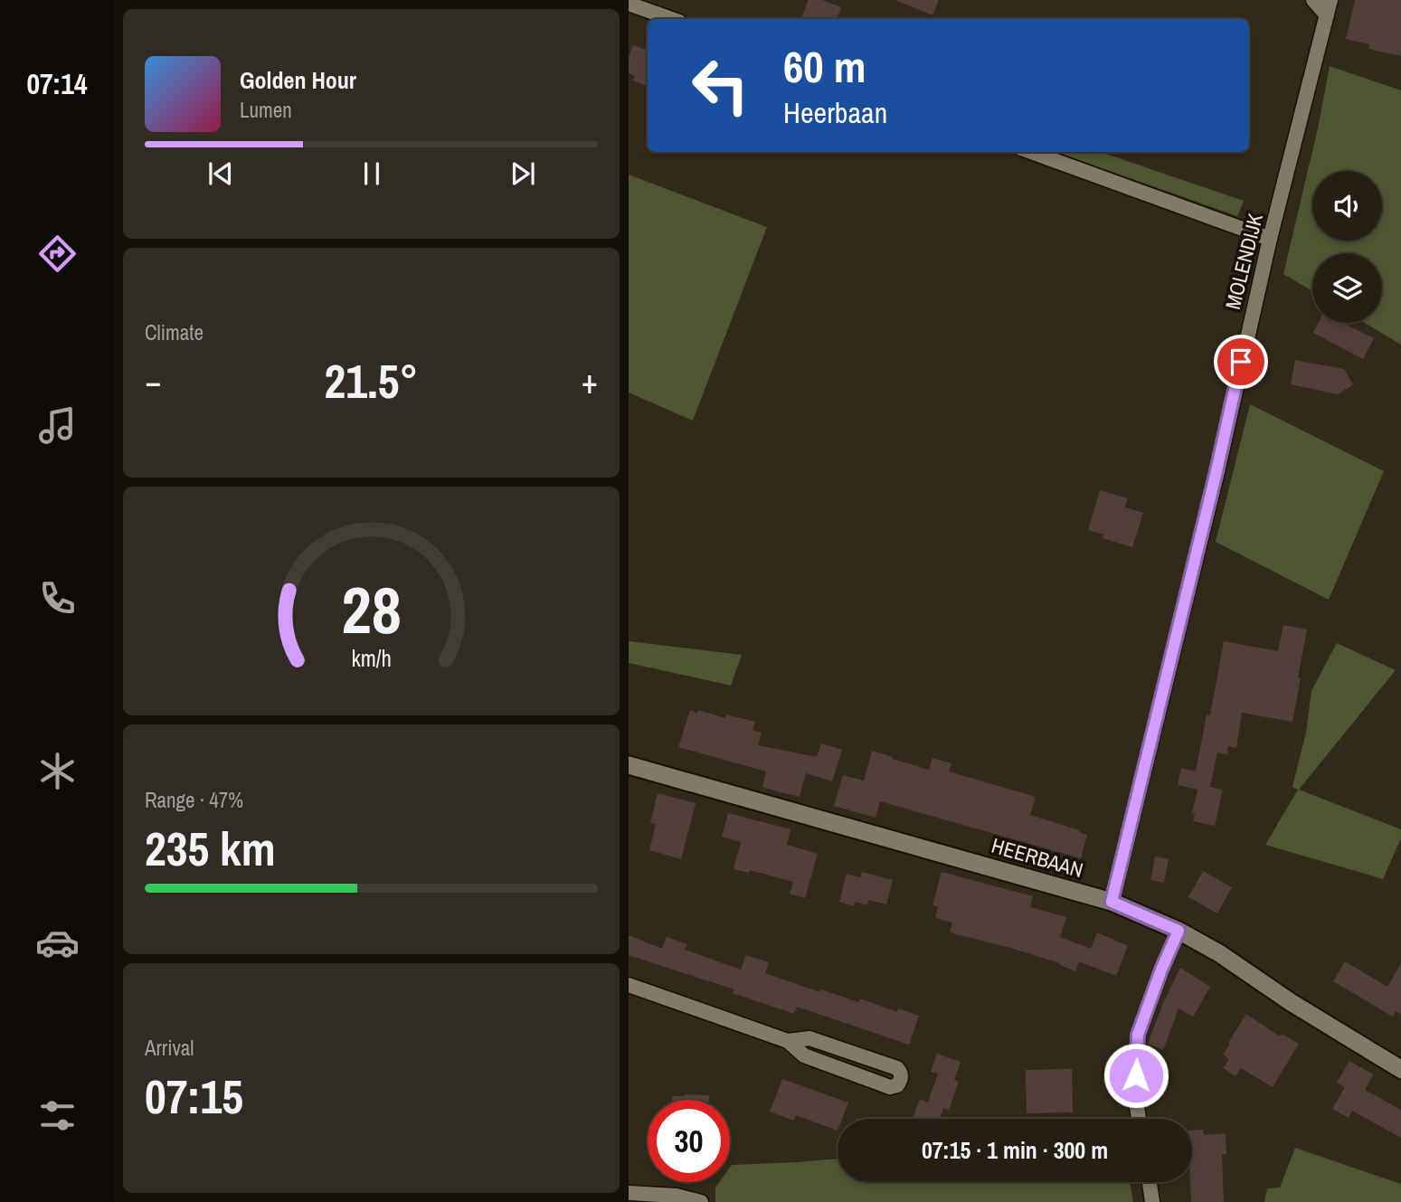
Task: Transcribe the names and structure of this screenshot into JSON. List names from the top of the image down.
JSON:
{
  "streets": {
    "street": ["MOLENDIJK", "HEERBAAN"]
  },
  "crossings": [
    ["MOLENDIJK", "HEERBAAN"]
  ],
  "page": {
    "tabs": "07:14",
    "turn": ["60 m", "Heerbaan"],
    "song": ["Golden Hour", "Lumen"],
    "tile": [
      "Climate",
      ["Range · 47%", "235 km"],
      ["Arrival", "07:15"]
    ],
    "heat": ["−", "21.5°", "+"],
    "limit": "30",
    "trip": "07:15 · 1 min · 300 m",
    "gauge": ["28", "km/h"]
  }
}
